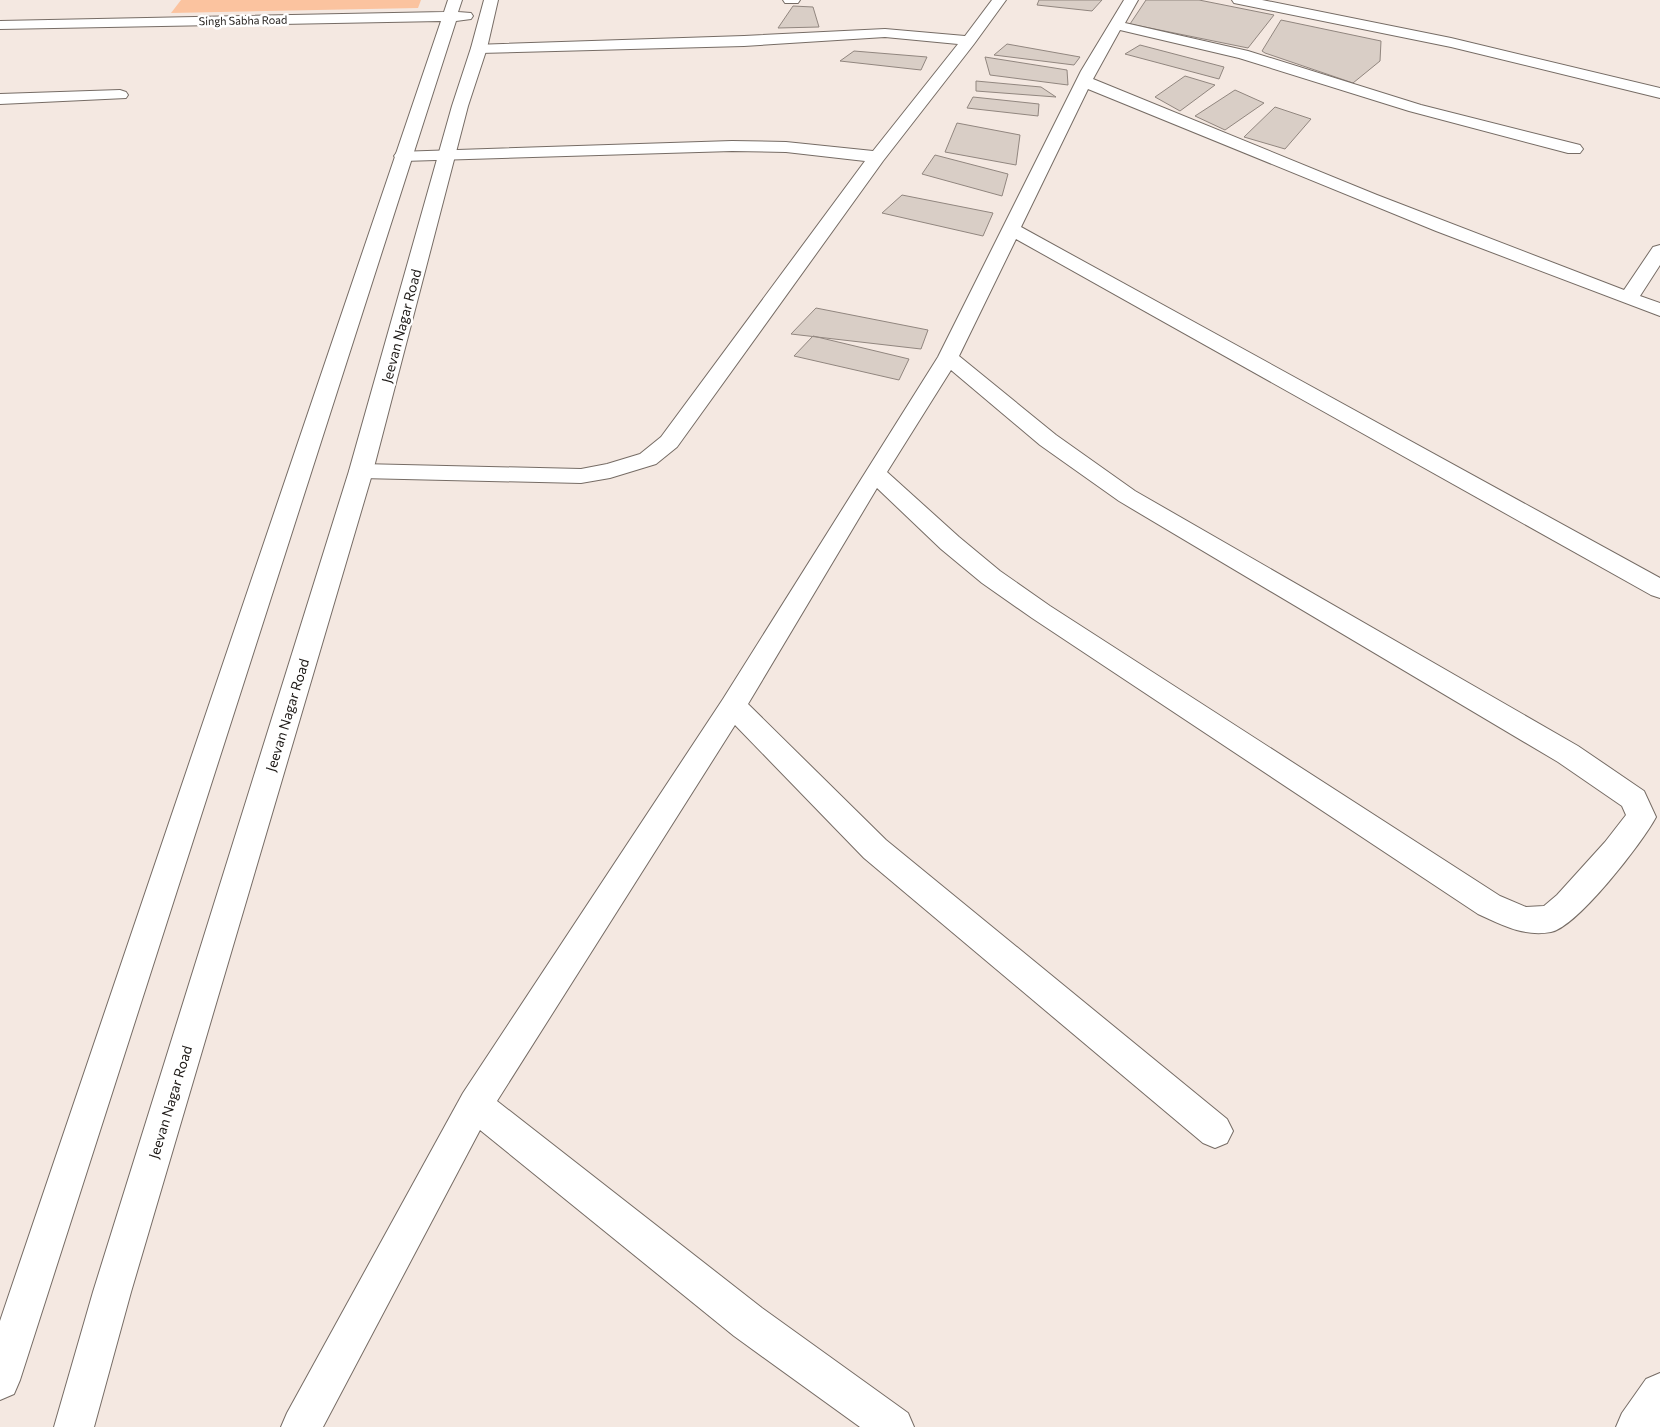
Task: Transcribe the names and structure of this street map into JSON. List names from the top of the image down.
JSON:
{
  "streets": {
    "street": ["Singh Sabha Road", "Jeevan Nagar Road"]
  },
  "crossings": [
    ["Singh Sabha Road", "Jeevan Nagar Road"]
  ]
}
